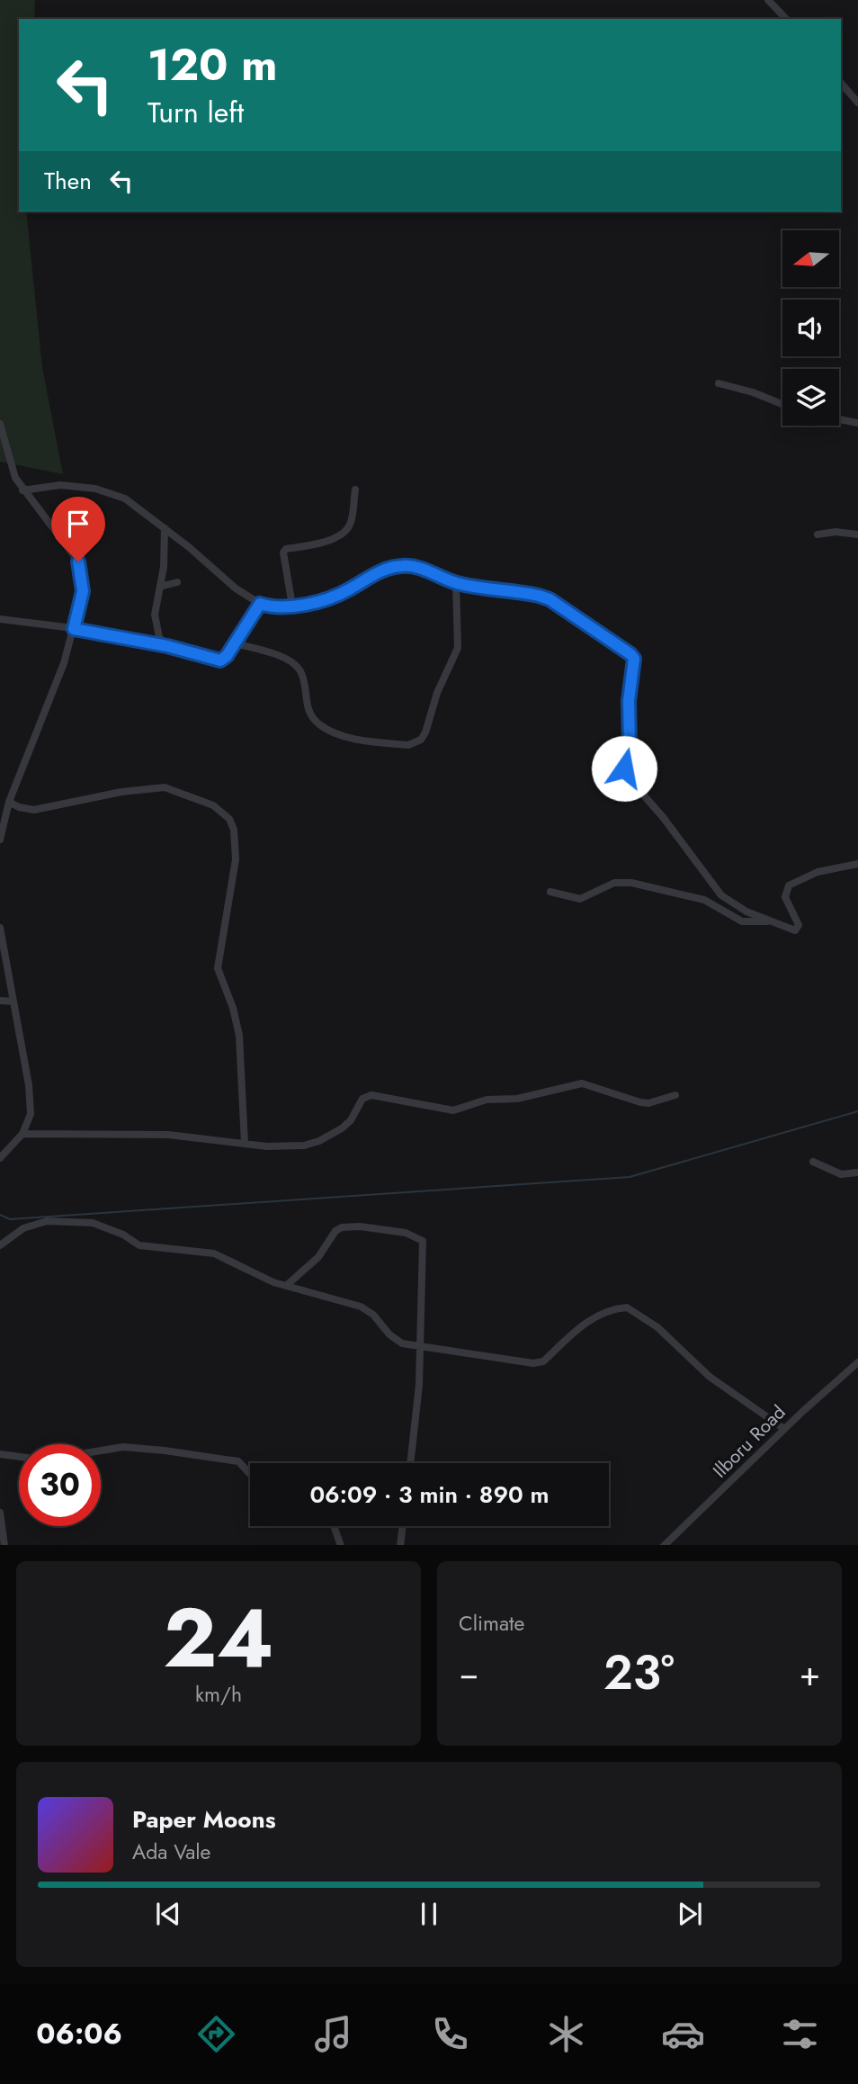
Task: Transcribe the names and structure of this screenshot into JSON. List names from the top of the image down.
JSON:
{
  "streets": {
    "street": ["Ilboru Road"]
  },
  "north": "left",
  "page": {
    "turn": ["120 m", "Turn left"],
    "then": "Then",
    "limit": "30",
    "trip": "06:09 · 3 min · 890 m",
    "tile": [
      ["24", "km/h"],
      "Climate"
    ],
    "heat": ["−", "23°", "+"],
    "song": ["Paper Moons", "Ada Vale"],
    "tabs": "06:06"
  }
}
